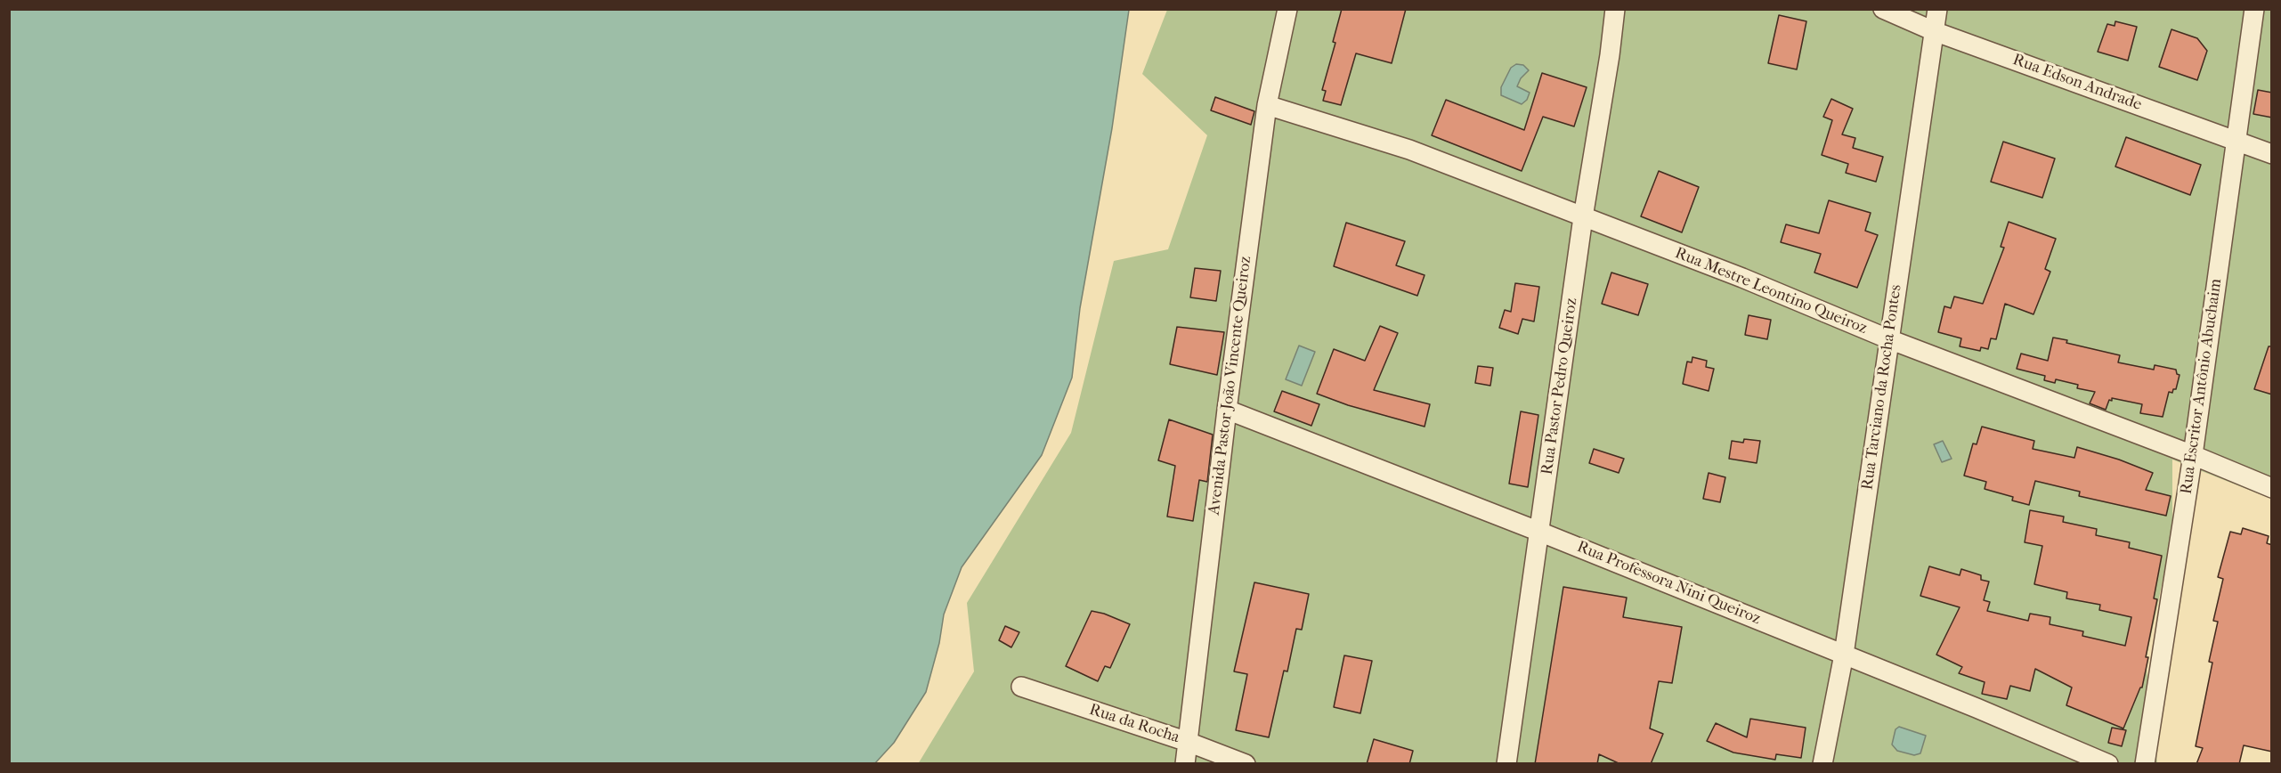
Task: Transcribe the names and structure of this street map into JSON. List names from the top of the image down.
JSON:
{
  "streets": {
    "street": [
      "Rua Edson Andrade",
      "Rua Mestre Leontino Queiroz",
      "Avenida Pastor João Vincente Queiroz",
      "Rua Pastor Pedro Queiroz",
      "Rua Escritor Antônio Abuchaim",
      "Rua Tarciano da Rocha Pontes",
      "Rua Professora Nini Queiroz",
      "Rua da Rocha"
    ]
  },
  "crossings": [
    ["Rua Edson Andrade", "Rua Escritor Antônio Abuchaim"],
    ["Rua Edson Andrade", "Rua Tarciano da Rocha Pontes"],
    ["Rua Mestre Leontino Queiroz", "Avenida Pastor João Vincente Queiroz"],
    ["Rua Mestre Leontino Queiroz", "Rua Pastor Pedro Queiroz"],
    ["Rua Mestre Leontino Queiroz", "Rua Escritor Antônio Abuchaim"],
    ["Rua Mestre Leontino Queiroz", "Rua Tarciano da Rocha Pontes"],
    ["Avenida Pastor João Vincente Queiroz", "Rua Professora Nini Queiroz"],
    ["Avenida Pastor João Vincente Queiroz", "Rua da Rocha"],
    ["Rua Pastor Pedro Queiroz", "Rua Professora Nini Queiroz"],
    ["Rua Tarciano da Rocha Pontes", "Rua Professora Nini Queiroz"]
  ]
}
